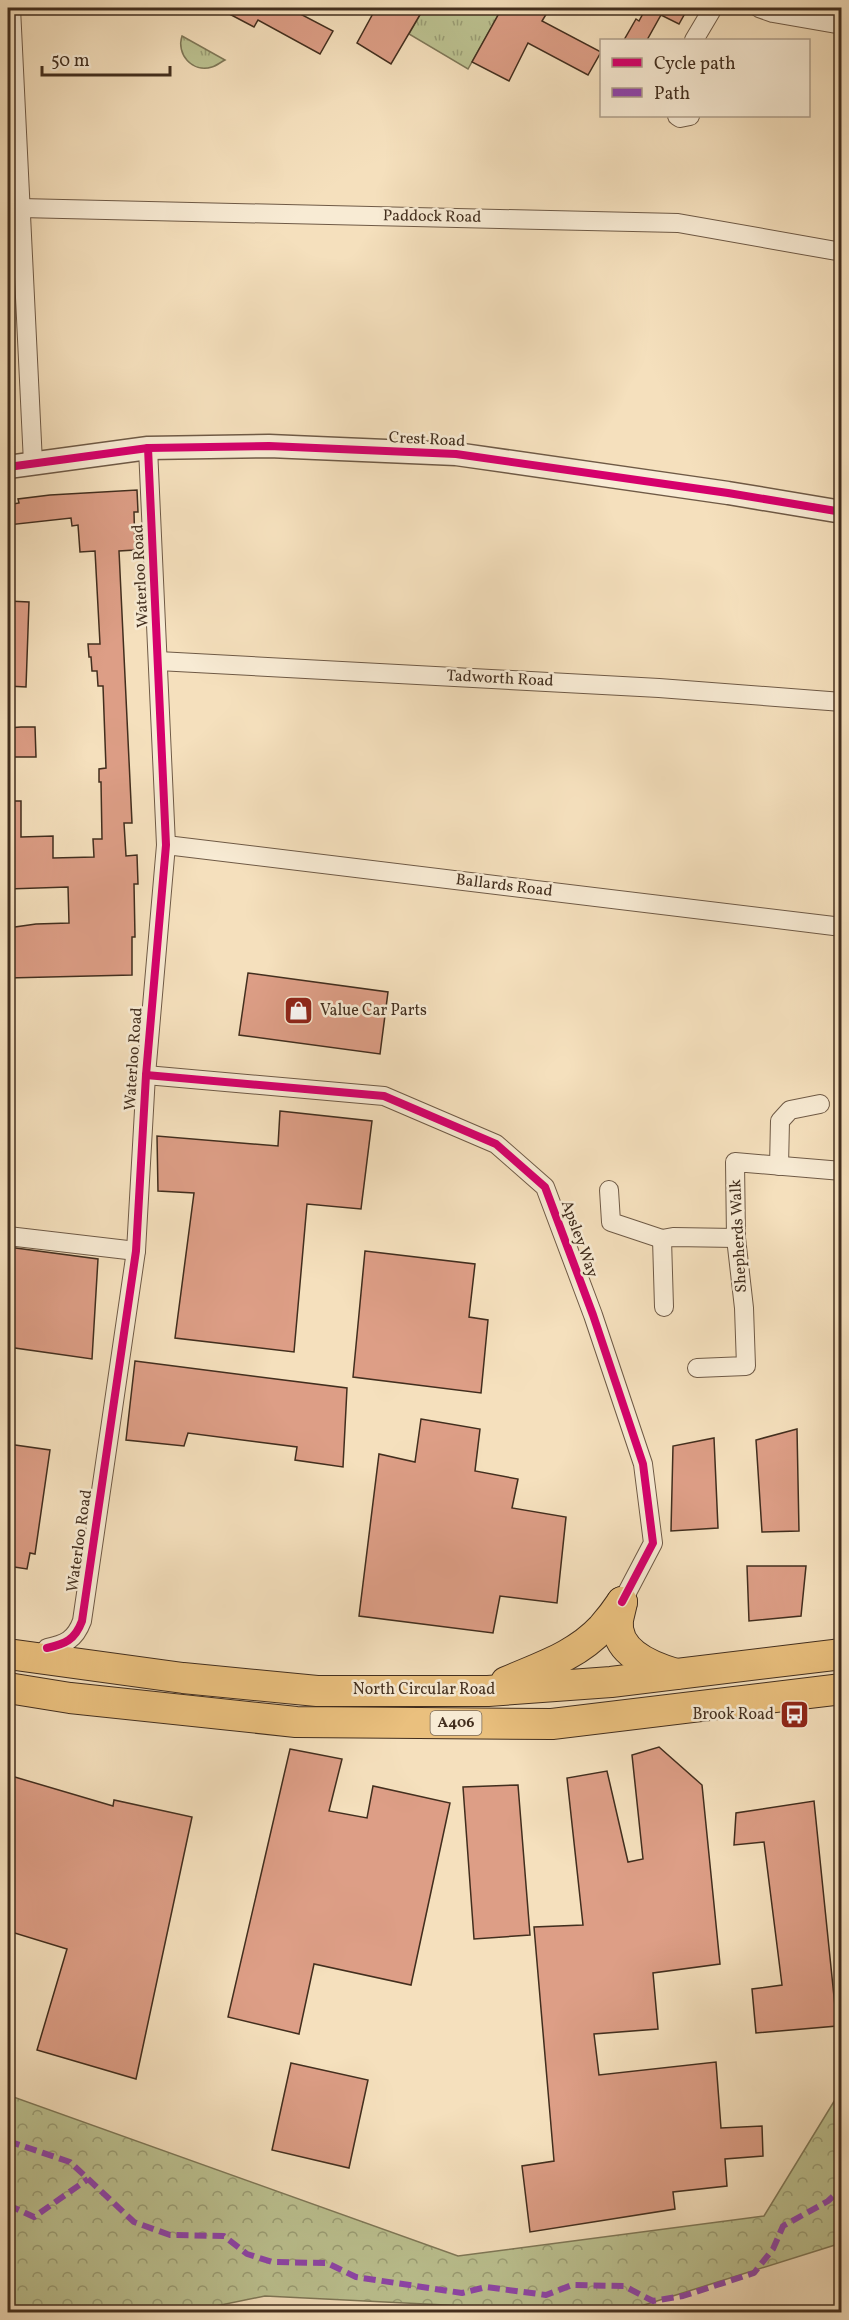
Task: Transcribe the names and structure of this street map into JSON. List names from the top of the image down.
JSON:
{
  "streets": {
    "highway": ["North Circular Road", "A406"],
    "street": [
      "Paddock Road",
      "Crest Road",
      "Waterloo Road",
      "Tadworth Road",
      "Ballards Road",
      "Shepherds Walk",
      "Apsley Way"
    ]
  },
  "crossings": [
    ["Crest Road", "Waterloo Road"],
    ["Waterloo Road", "Tadworth Road"],
    ["Waterloo Road", "Ballards Road"],
    ["Waterloo Road", "Apsley Way"],
    ["Waterloo Road", "A406"],
    ["North Circular Road", "A406"]
  ],
  "places": {
    "shop": ["Value Car Parts"],
    "bus stop": ["Brook Road"]
  },
  "legend": ["Cycle path", "Path"],
  "scale_bar": "50 m"
}
